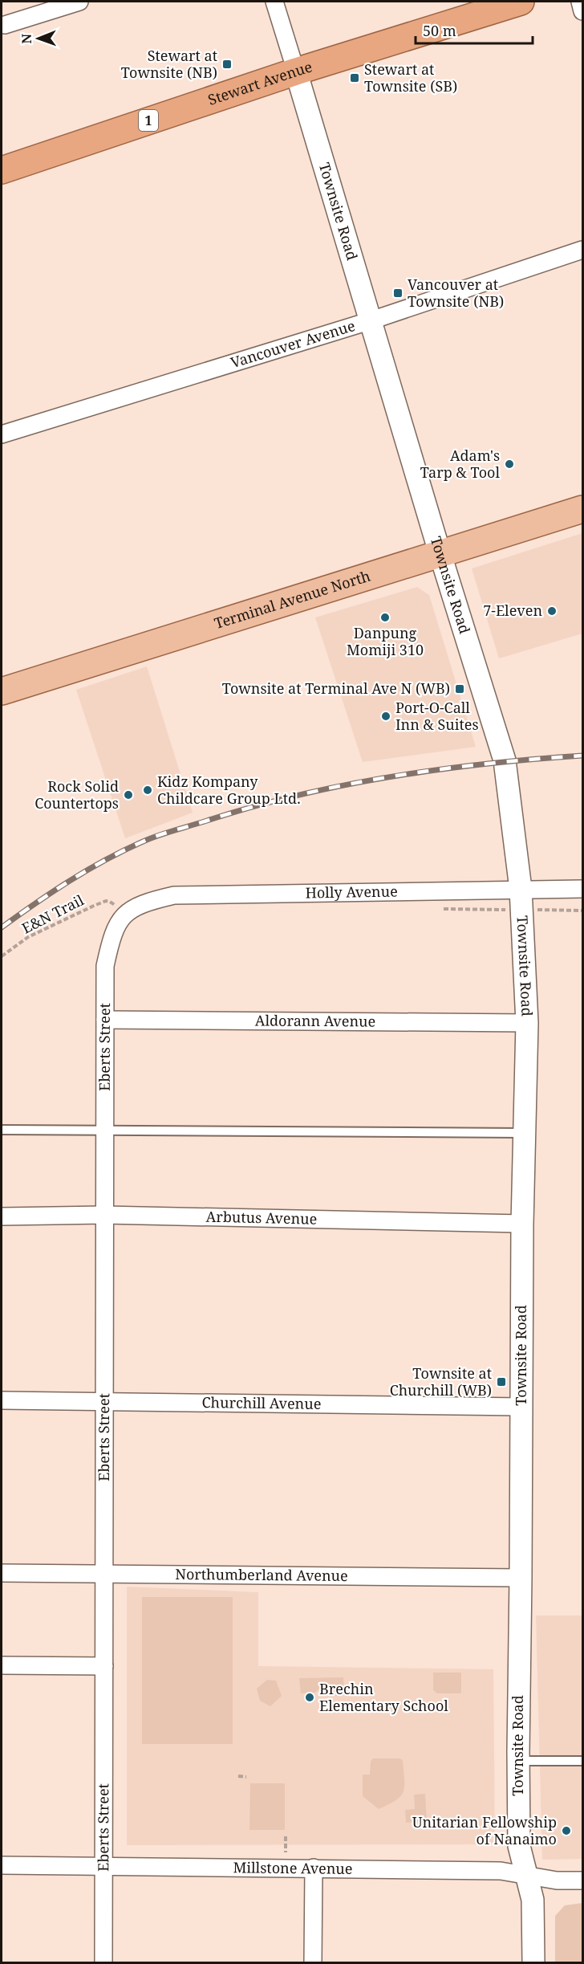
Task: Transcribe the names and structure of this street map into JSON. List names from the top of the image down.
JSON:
{
  "streets": {
    "highway": ["Stewart Avenue", "1"],
    "main road": ["Terminal Avenue North"],
    "street": [
      "Townsite Road",
      "Vancouver Avenue",
      "Holly Avenue",
      "Aldorann Avenue",
      "Eberts Street",
      "Arbutus Avenue",
      "Churchill Avenue",
      "Northumberland Avenue",
      "Millstone Avenue"
    ],
    "path": ["E&N Trail"]
  },
  "crossings": [
    ["Stewart Avenue", "Townsite Road"],
    ["Townsite Road", "Vancouver Avenue"],
    ["Townsite Road", "Terminal Avenue North"],
    ["Townsite Road", "Holly Avenue"],
    ["Townsite Road", "Aldorann Avenue"],
    ["Townsite Road", "Arbutus Avenue"],
    ["Townsite Road", "Churchill Avenue"],
    ["Townsite Road", "Northumberland Avenue"],
    ["Townsite Road", "Millstone Avenue"],
    ["Holly Avenue", "E&N Trail"],
    ["Holly Avenue", "Eberts Street"],
    ["E&N Trail", "Eberts Street"],
    ["Aldorann Avenue", "Eberts Street"],
    ["Eberts Street", "Arbutus Avenue"],
    ["Eberts Street", "Churchill Avenue"],
    ["Eberts Street", "Northumberland Avenue"],
    ["Eberts Street", "Millstone Avenue"]
  ],
  "places": {
    "transit": [
      "Stewart at Townsite (NB)",
      "Stewart at Townsite (SB)",
      "Vancouver at Townsite (NB)",
      "Townsite at Terminal Ave N (WB)",
      "Townsite at Churchill (WB)"
    ],
    "other": [
      "Adam's Tarp & Tool",
      "7-Eleven",
      "Danpung Momiji 310",
      "Port-O-Call Inn & Suites",
      "Kidz Kompany Childcare Group Ltd.",
      "Rock Solid Countertops",
      "Brechin Elementary School",
      "Unitarian Fellowship of Nanaimo"
    ]
  },
  "scale_bar": "50 m",
  "north": "left"
}
